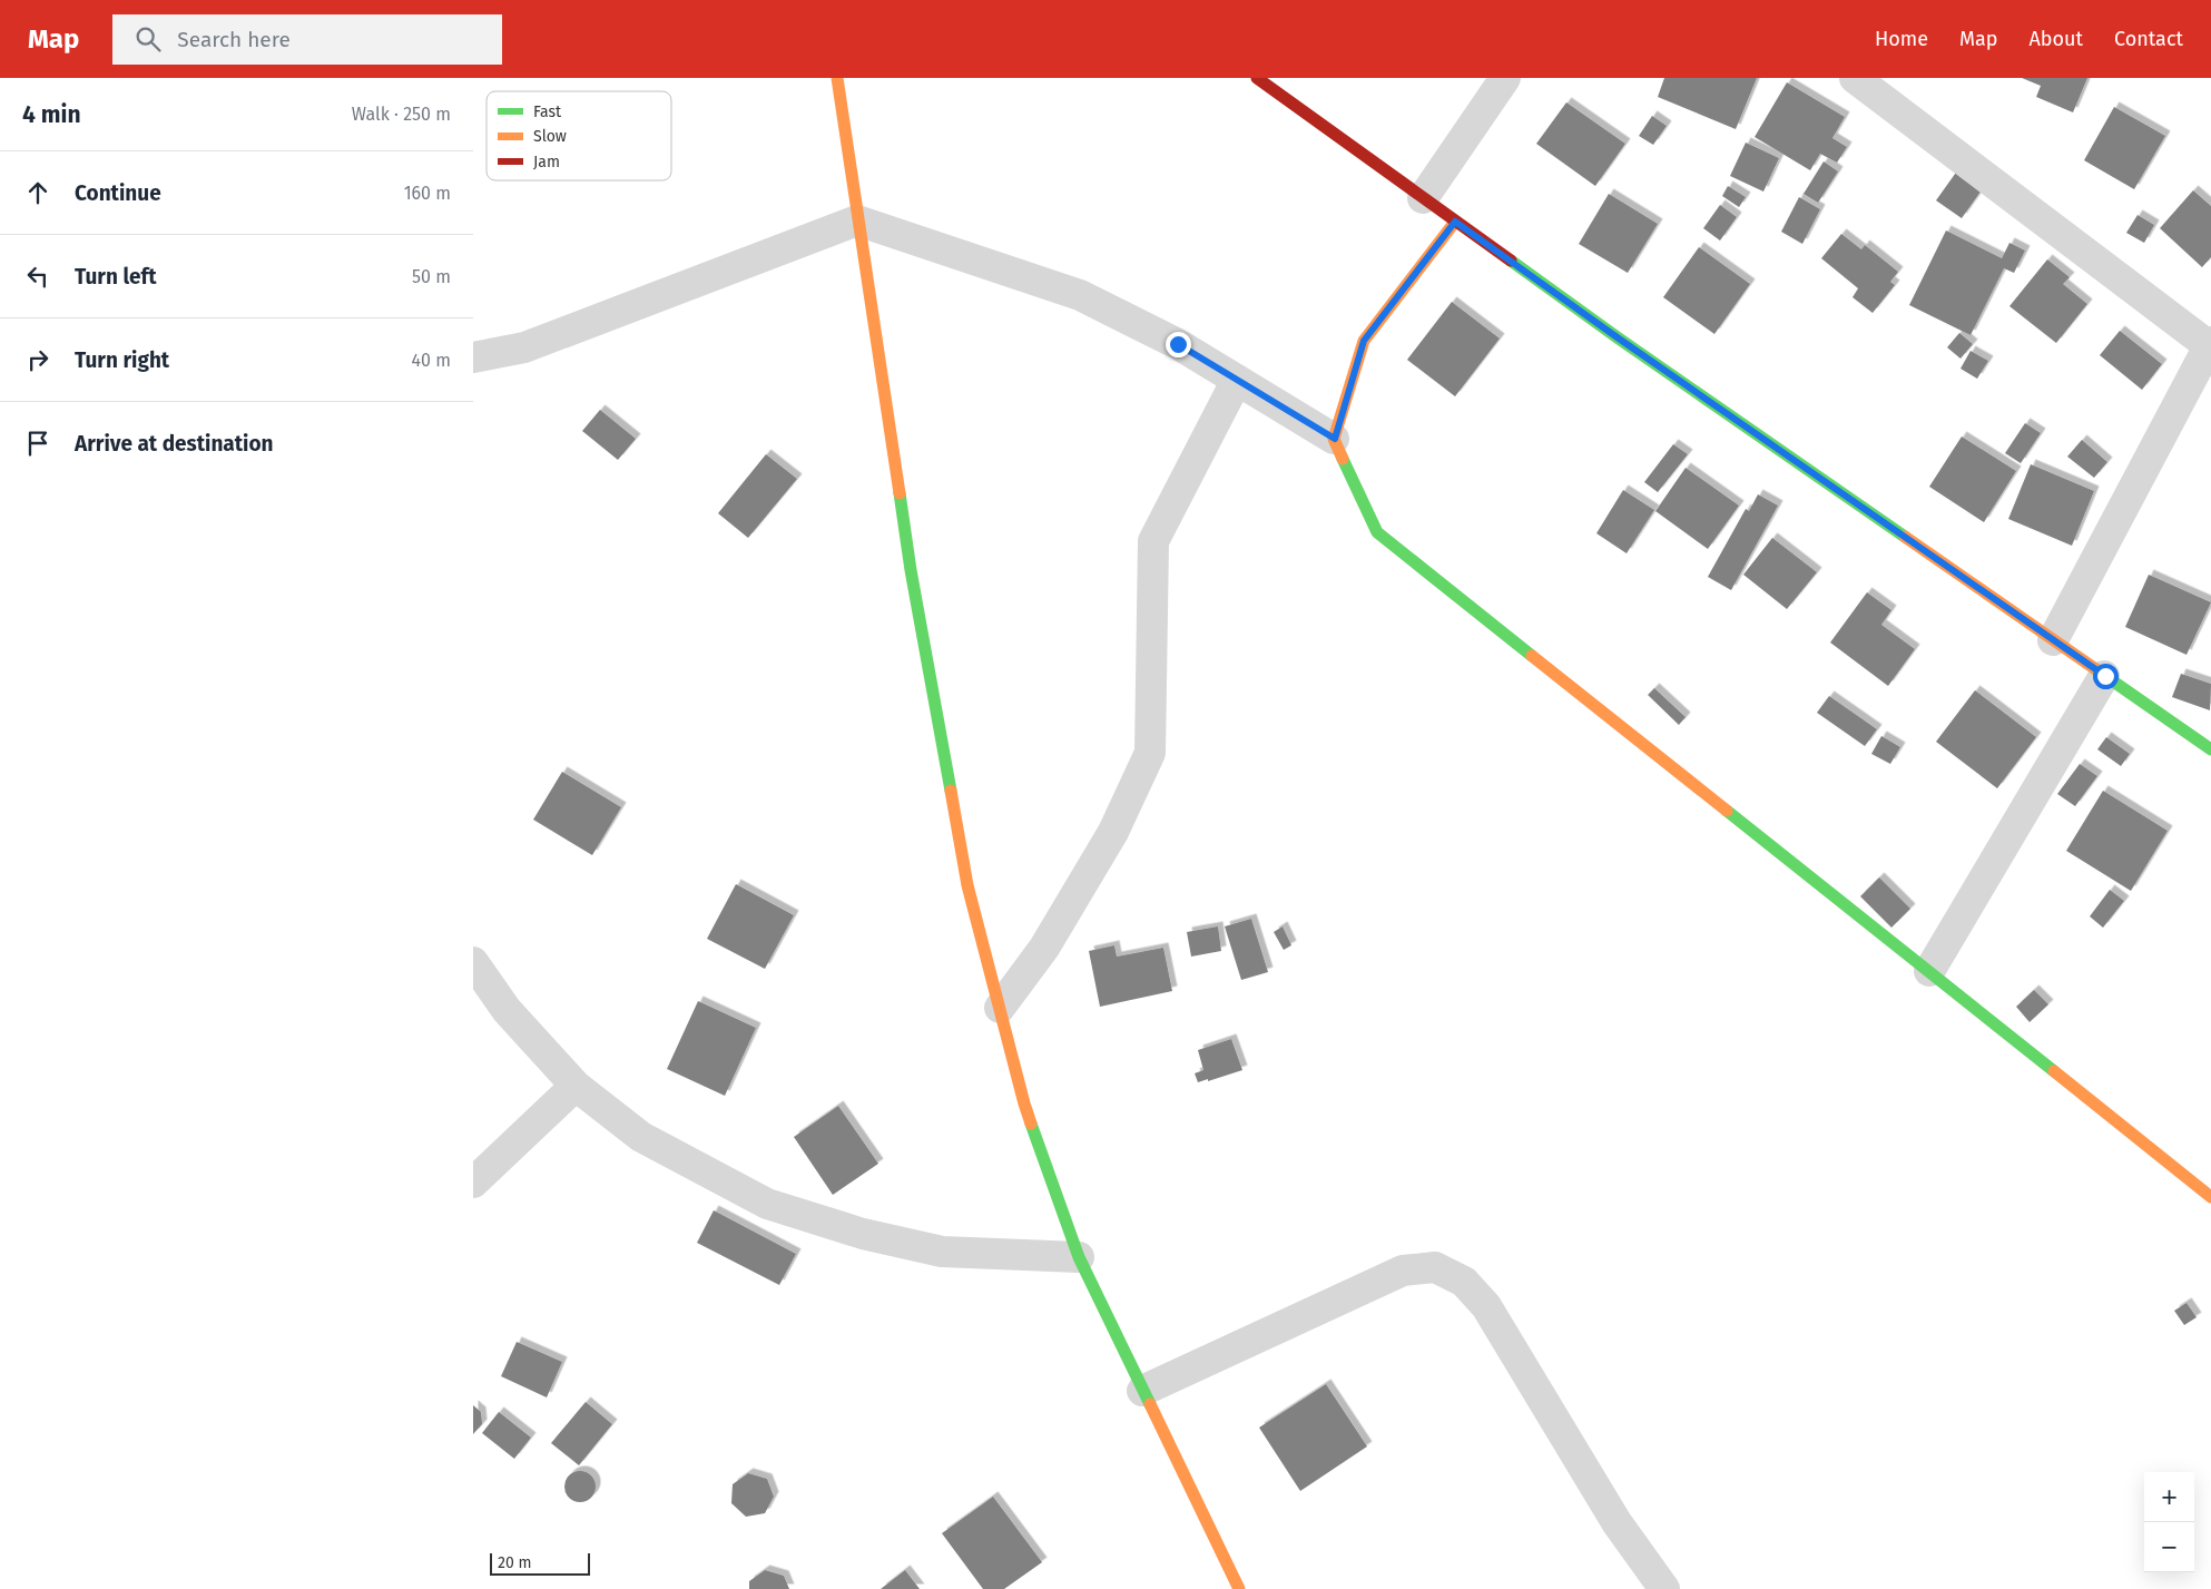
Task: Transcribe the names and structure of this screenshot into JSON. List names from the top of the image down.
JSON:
{
  "legend": ["Fast", "Slow", "Jam"],
  "scale_bar": "20 m",
  "page": {
    "header": "Map",
    "search": "Search here",
    "nav": [
      "Home",
      "Map",
      "About",
      "Contact"
    ],
    "heading": ["4 min", "Walk · 250 m"],
    "list": [
      ["Continue", "160 m"],
      ["Turn left", "50 m"],
      ["Turn right", "40 m"],
      "Arrive at destination"
    ],
    "map_buttons": ["+", "−"],
    "scale": "20 m"
  }
}
